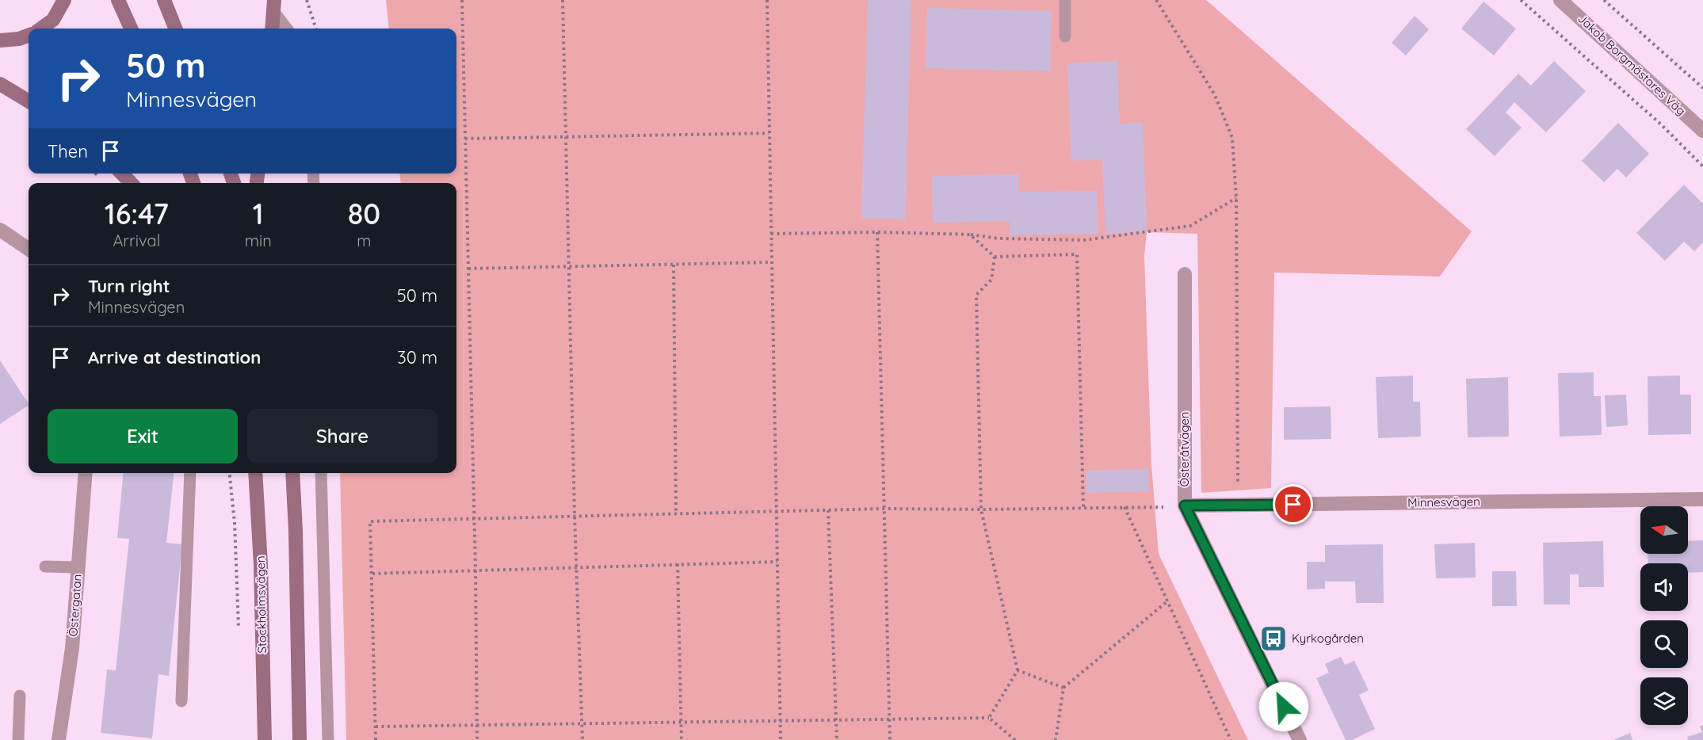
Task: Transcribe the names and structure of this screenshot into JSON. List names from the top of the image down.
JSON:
{
  "streets": {
    "main road": ["Stockholmsvägen"],
    "street": [
      "Jakob Borgmästares Väg",
      "Österåtvägen",
      "Minnesvägen",
      "Östergatan"
    ]
  },
  "crossings": [
    ["Österåtvägen", "Minnesvägen"]
  ],
  "places": {
    "bus stop": ["Kyrkogården"]
  },
  "north": "left",
  "page": {
    "turn": ["50 m", "Minnesvägen"],
    "then": "Then",
    "eta": [
      "16:47",
      "Arrival",
      "1",
      "min",
      "80",
      "m"
    ],
    "list": [
      {
        "name": "Turn right",
        "note": "Minnesvägen",
        "value": "50 m"
      },
      {
        "name": "Arrive at destination",
        "value": "30 m"
      }
    ],
    "buttons": ["Exit", "Share"]
  }
}
